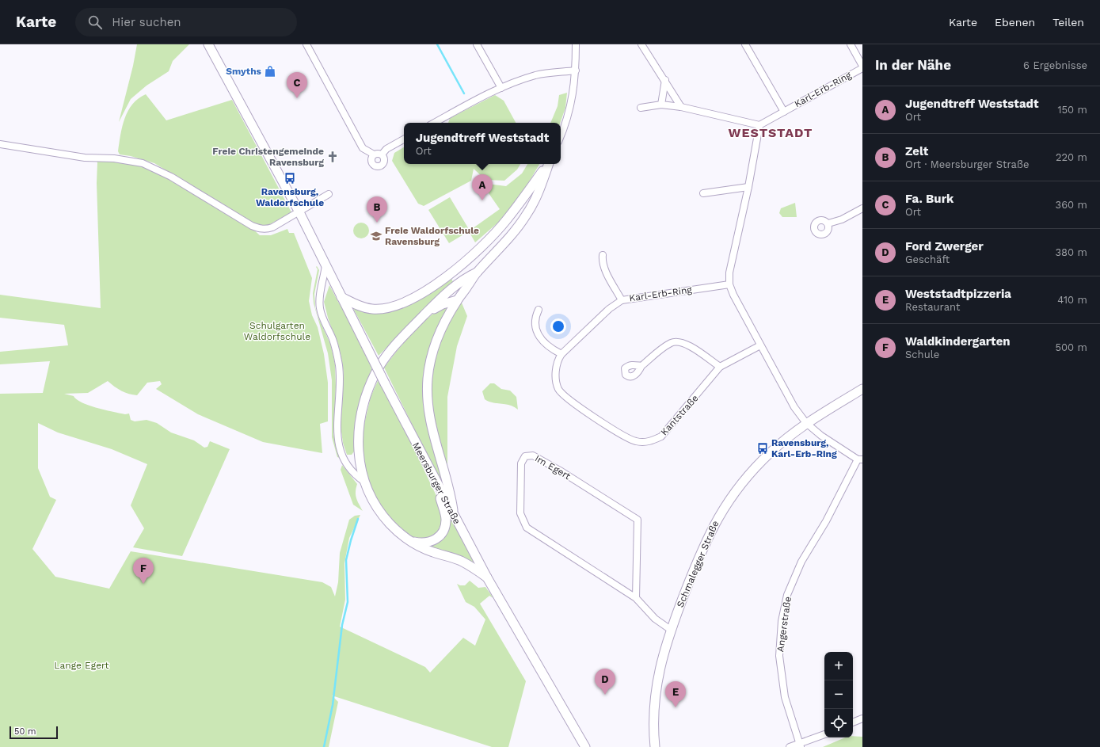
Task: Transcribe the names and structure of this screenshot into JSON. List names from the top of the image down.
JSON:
{
  "streets": {
    "street": [
      "Karl-Erb-Ring",
      "Kantstraße",
      "Im Egert",
      "Meersburger Straße",
      "Schmalegger Straße",
      "Angerstraße"
    ]
  },
  "crossings": [
    ["Karl-Erb-Ring", "Kantstraße"],
    ["Im Egert", "Schmalegger Straße"]
  ],
  "districts": ["WESTSTADT"],
  "parks": ["Schulgarten Waldorfschule", "Lange Egert"],
  "places": {
    "shop": ["Smyths"],
    "church": ["Freie Christengemeinde Ravensburg"],
    "bus stop": ["Ravensburg, Waldorfschule", "Ravensburg, Karl-Erb-Ring"],
    "school or university": ["Freie Waldorfschule Ravensburg"]
  },
  "scale_bar": "50 m",
  "page": {
    "header": "Karte",
    "search": "Hier suchen",
    "nav": ["Karte", "Ebenen", "Teilen"],
    "heading": ["In der Nähe", "6 Ergebnisse"],
    "pins": [
      "C",
      "A",
      "B",
      "F",
      "D",
      "E"
    ],
    "list": [
      {
        "mark": "A",
        "name": "Jugendtreff Weststadt",
        "note": "Ort",
        "value": "150 m"
      },
      {
        "mark": "B",
        "name": "Zelt",
        "note": "Ort · Meersburger Straße",
        "value": "220 m"
      },
      {
        "mark": "C",
        "name": "Fa. Burk",
        "note": "Ort",
        "value": "360 m"
      },
      {
        "mark": "D",
        "name": "Ford Zwerger",
        "note": "Geschäft",
        "value": "380 m"
      },
      {
        "mark": "E",
        "name": "Weststadtpizzeria",
        "note": "Restaurant",
        "value": "410 m"
      },
      {
        "mark": "F",
        "name": "Waldkindergarten",
        "note": "Schule",
        "value": "500 m"
      }
    ],
    "popup": ["Jugendtreff Weststadt", "Ort"],
    "map_buttons": ["+", "−"],
    "scale": "50 m"
  }
}
